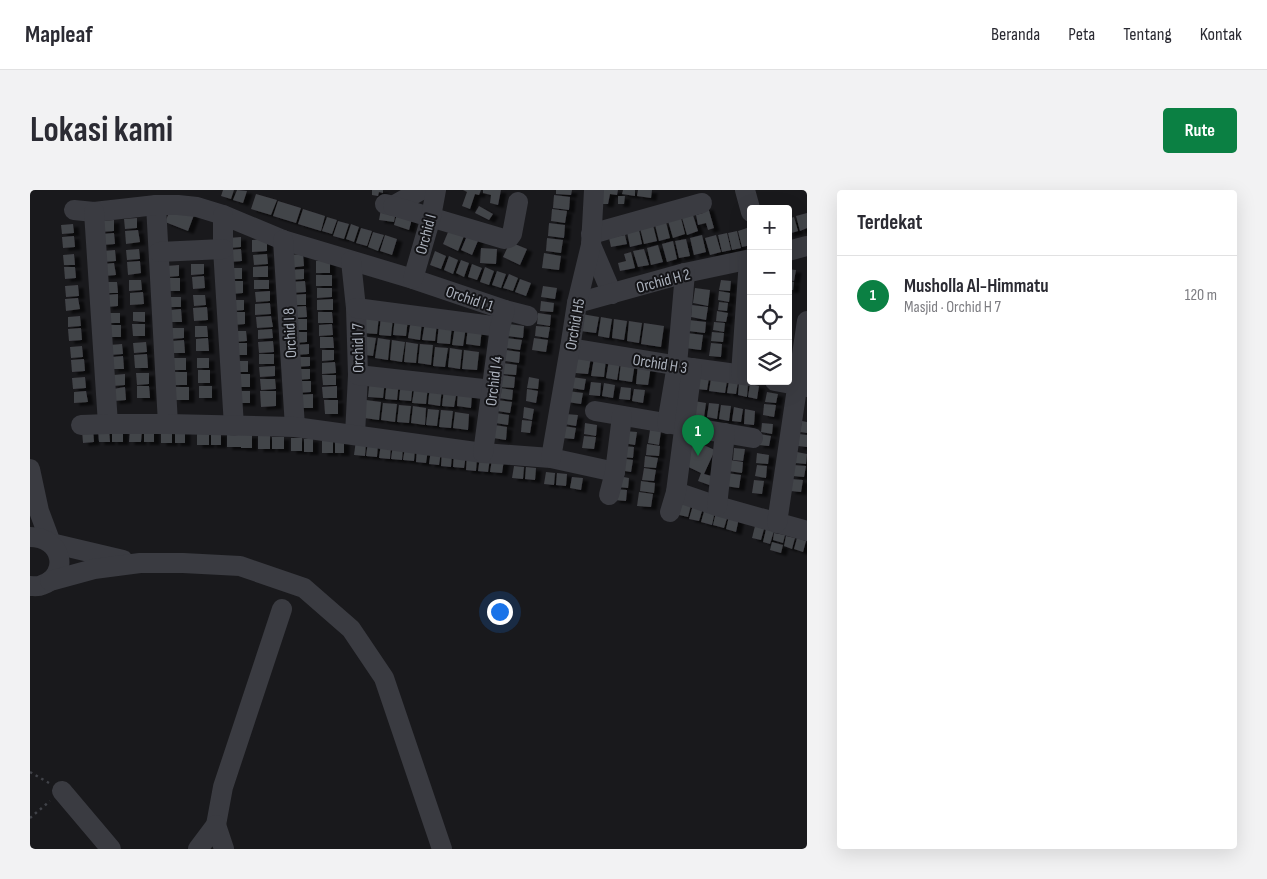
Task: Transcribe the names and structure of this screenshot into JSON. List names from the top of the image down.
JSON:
{
  "streets": {
    "street": [
      "Orchid I",
      "Orchid H 2",
      "Orchid I 1",
      "Orchid H5",
      "Orchid I 8",
      "Orchid I 7",
      "Orchid H 3",
      "Orchid I 4"
    ]
  },
  "crossings": [
    ["Orchid I", "Orchid I 1"],
    ["Orchid H 2", "Orchid H5"],
    ["Orchid I 1", "Orchid I 8"],
    ["Orchid I 1", "Orchid I 7"],
    ["Orchid I 1", "Orchid I 4"],
    ["Orchid H5", "Orchid H 3"]
  ],
  "page": {
    "header": "Mapleaf",
    "nav": [
      "Beranda",
      "Peta",
      "Tentang",
      "Kontak"
    ],
    "buttons": "Rute",
    "title": "Lokasi kami",
    "heading": "Terdekat",
    "map_buttons": ["+", "−"],
    "list": [
      {
        "mark": "1",
        "name": "Musholla Al-Himmatu",
        "note": "Masjid · Orchid H 7",
        "value": "120 m"
      }
    ],
    "pins": "1"
  }
}
